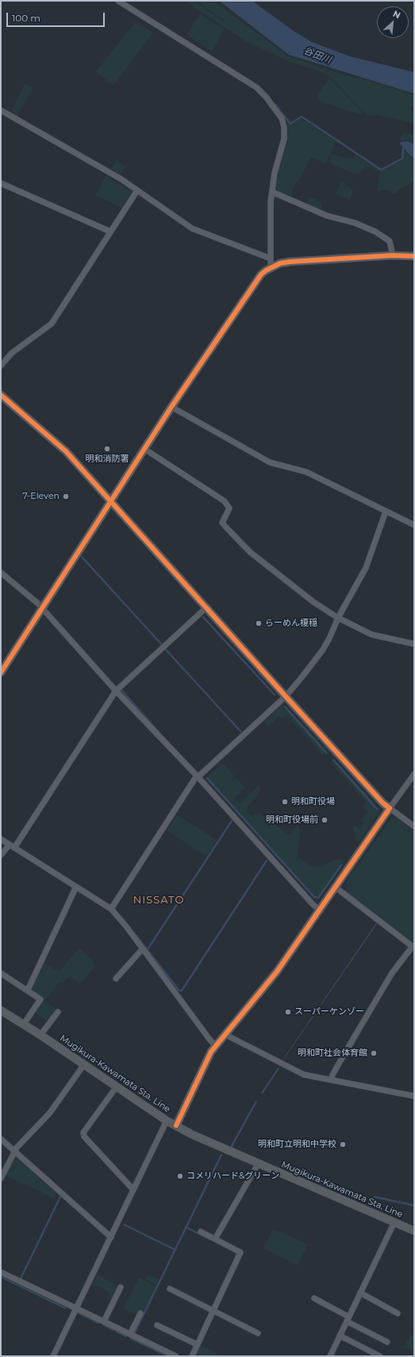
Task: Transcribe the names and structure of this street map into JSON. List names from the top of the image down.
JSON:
{
  "streets": {
    "street": ["Mugikura-Kawamata Sta. Line"]
  },
  "districts": ["NISSATO"],
  "water": ["谷田川"],
  "places": [
    "明和消防署",
    "7-Eleven",
    "らーめん榎穏",
    "明和町役場",
    "明和町役場前",
    "スーパーケンゾー",
    "明和町社会体育館",
    "明和町立明和中学校",
    "コメリハード&グリーン"
  ],
  "scale_bar": "100 m",
  "north": "top right"
}
